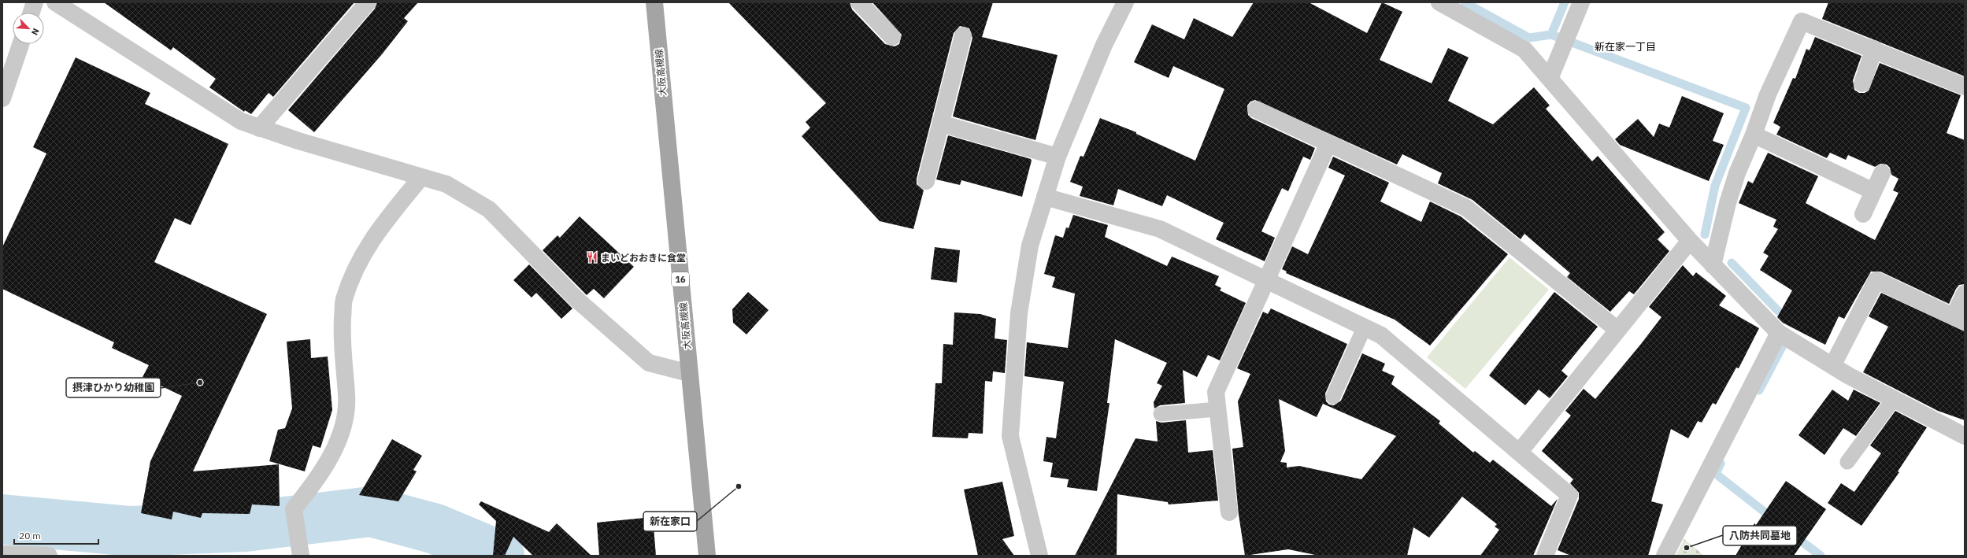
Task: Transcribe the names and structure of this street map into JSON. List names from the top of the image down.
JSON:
{
  "streets": {
    "main road": ["大阪高槻線", "16"]
  },
  "districts": ["新在家一丁目"],
  "places": {
    "restaurant": ["まいどおおきに食堂"],
    "other": ["摂津ひかり幼稚園", "新在家口", "八防共同墓地"]
  },
  "scale_bar": "20 m",
  "north": "bottom right"
}
